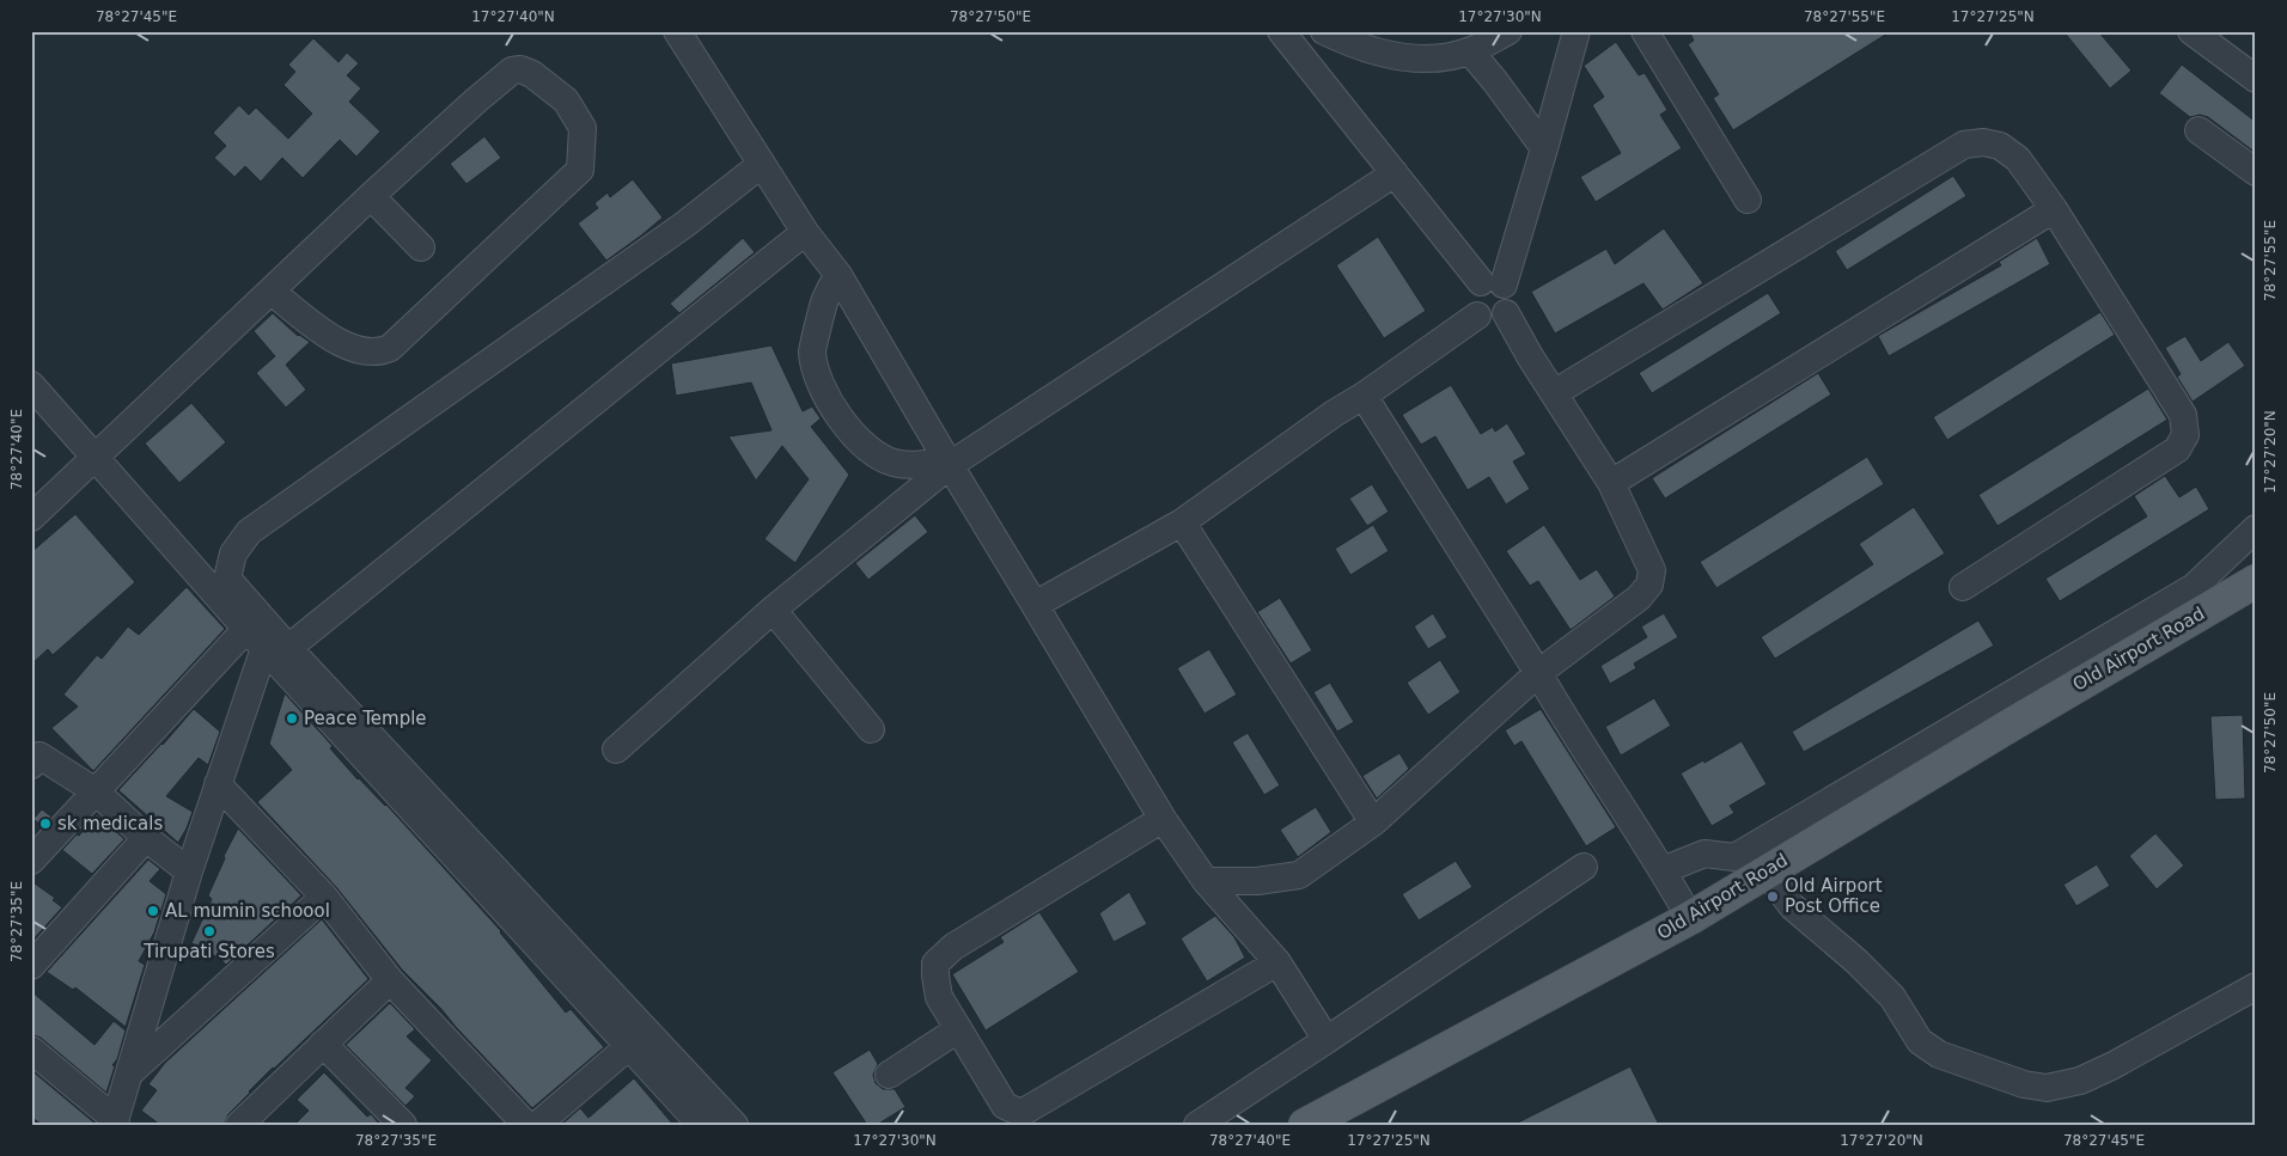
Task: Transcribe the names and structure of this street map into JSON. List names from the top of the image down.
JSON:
{
  "streets": {
    "main road": ["Old Airport Road"]
  },
  "places": [
    "Peace Temple",
    "sk medicals",
    "Old Airport Post Office",
    "AL mumin schoool",
    "Tirupati Stores"
  ],
  "coordinates": [
    "78°27'45\"E",
    "17°27'40\"N",
    "78°27'50\"E",
    "17°27'30\"N",
    "78°27'55\"E",
    "17°27'25\"N",
    "78°27'40\"E",
    "17°27'20\"N",
    "78°27'35\"E"
  ]
}
